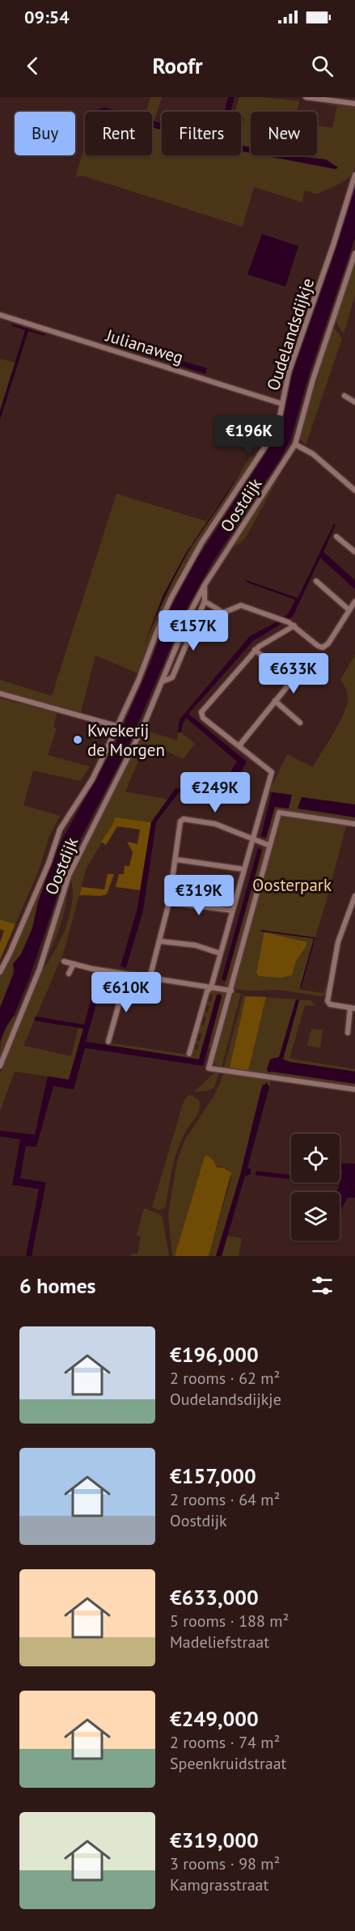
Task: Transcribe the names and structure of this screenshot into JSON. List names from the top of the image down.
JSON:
{
  "streets": {
    "street": ["Oudelandsdijkje", "Julianaweg", "Oostdijk"]
  },
  "crossings": [
    ["Oudelandsdijkje", "Julianaweg"]
  ],
  "parks": ["Oosterpark"],
  "places": ["Kwekerij de Morgen"],
  "page": {
    "status": "09:54",
    "header": "Roofr",
    "chip": [
      "Buy",
      "Rent",
      "Filters",
      "New"
    ],
    "price": [
      "€196K",
      "€157K",
      "€633K",
      "€249K",
      "€319K",
      "€610K"
    ],
    "heading": "6 homes",
    "list": [
      {
        "name": "€196,000",
        "note": "2 rooms · 62 m² · Oudelandsdijkje"
      },
      {
        "name": "€157,000",
        "note": "2 rooms · 64 m² · Oostdijk"
      },
      {
        "name": "€633,000",
        "note": "5 rooms · 188 m² · Madeliefstraat"
      },
      {
        "name": "€249,000",
        "note": "2 rooms · 74 m² · Speenkruidstraat"
      },
      {
        "name": "€319,000",
        "note": "3 rooms · 98 m² · Kamgrasstraat"
      }
    ]
  }
}
